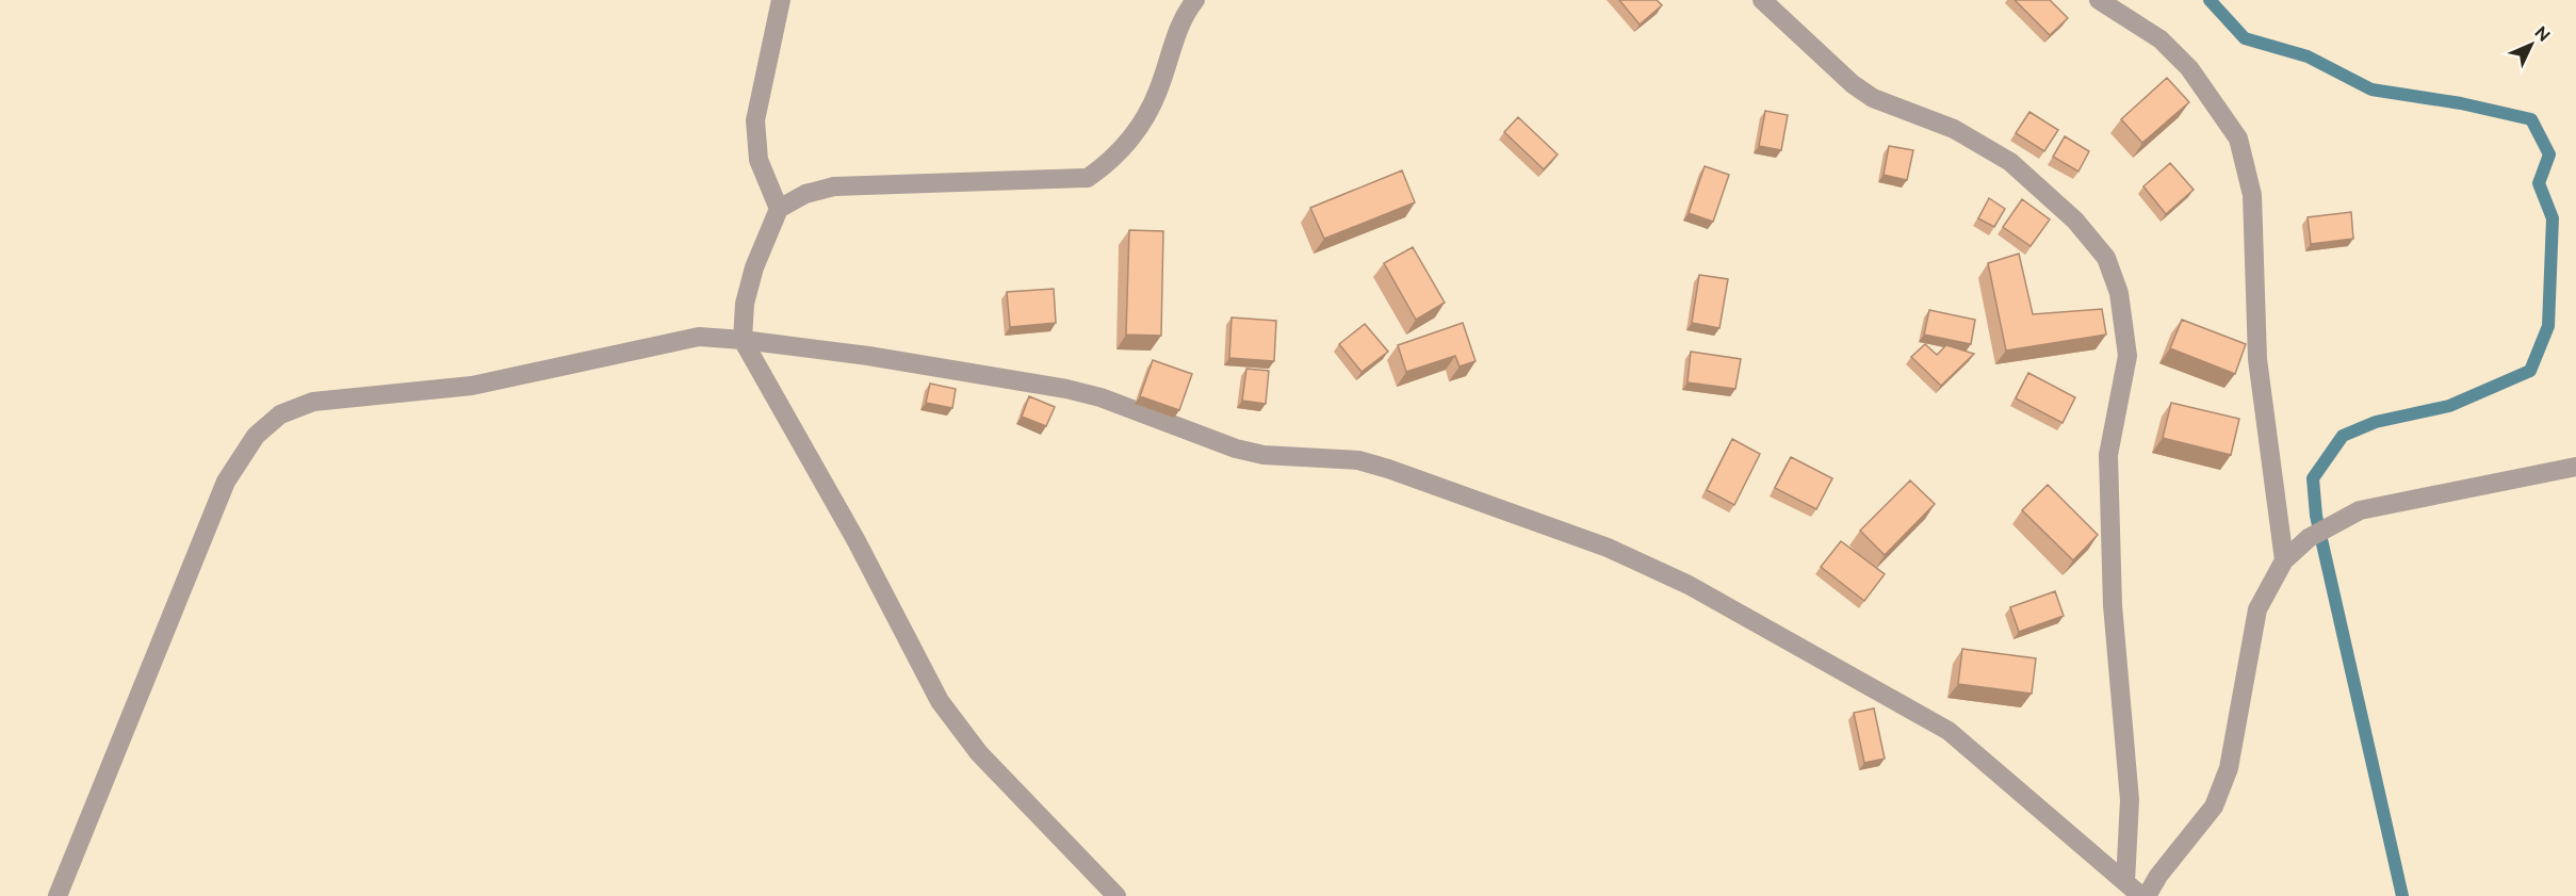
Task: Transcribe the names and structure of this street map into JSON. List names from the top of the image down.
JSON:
{
  "north": "top right"
}
